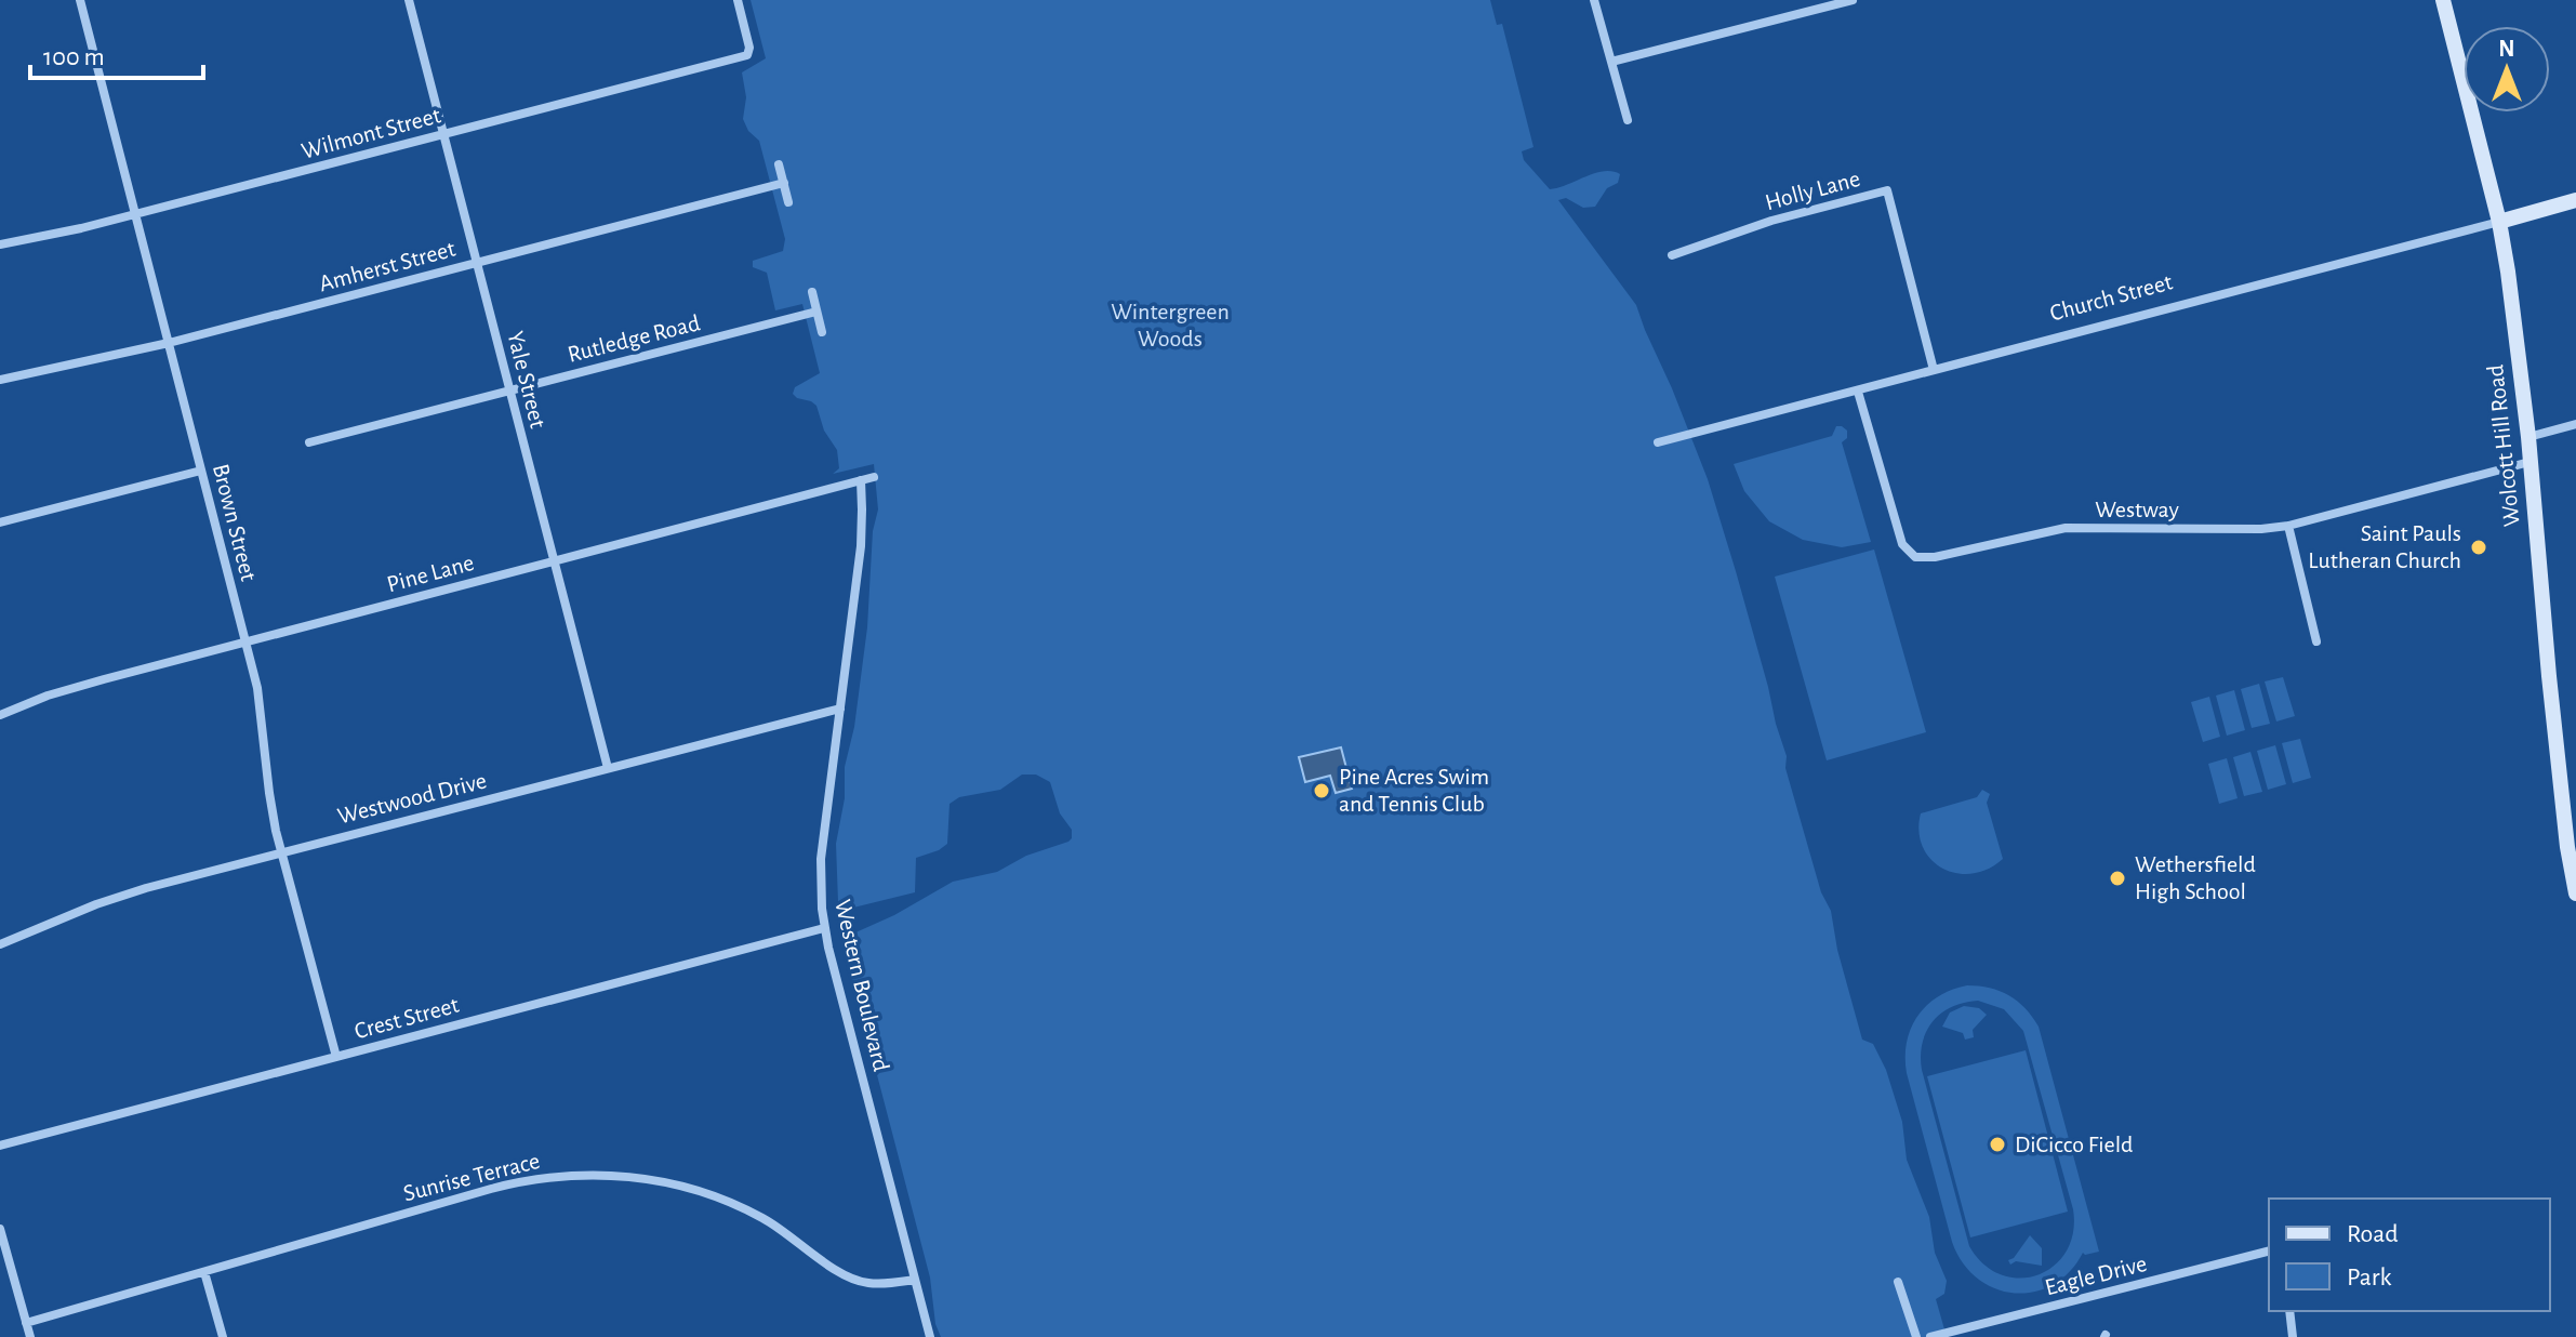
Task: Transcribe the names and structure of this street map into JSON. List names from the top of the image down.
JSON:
{
  "streets": {
    "street": [
      "Wilmont Street",
      "Holly Lane",
      "Amherst Street",
      "Church Street",
      "Rutledge Road",
      "Yale Street",
      "Wolcott Hill Road",
      "Westway",
      "Brown Street",
      "Pine Lane",
      "Westwood Drive",
      "Western Boulevard",
      "Crest Street",
      "Sunrise Terrace",
      "Eagle Drive"
    ]
  },
  "crossings": [
    ["Wilmont Street", "Yale Street"],
    ["Wilmont Street", "Brown Street"],
    ["Holly Lane", "Church Street"],
    ["Amherst Street", "Yale Street"],
    ["Amherst Street", "Brown Street"],
    ["Church Street", "Wolcott Hill Road"],
    ["Church Street", "Westway"],
    ["Rutledge Road", "Yale Street"],
    ["Yale Street", "Pine Lane"],
    ["Yale Street", "Westwood Drive"],
    ["Wolcott Hill Road", "Westway"],
    ["Brown Street", "Pine Lane"],
    ["Brown Street", "Westwood Drive"],
    ["Brown Street", "Crest Street"],
    ["Pine Lane", "Western Boulevard"],
    ["Westwood Drive", "Western Boulevard"],
    ["Western Boulevard", "Crest Street"],
    ["Western Boulevard", "Sunrise Terrace"]
  ],
  "parks": ["Wintergreen Woods"],
  "places": [
    "Saint Pauls Lutheran Church",
    "Pine Acres Swim and Tennis Club",
    "Wethersfield High School",
    "DiCicco Field"
  ],
  "legend": ["Road", "Park"],
  "scale_bar": "100 m",
  "north": "top"
}
